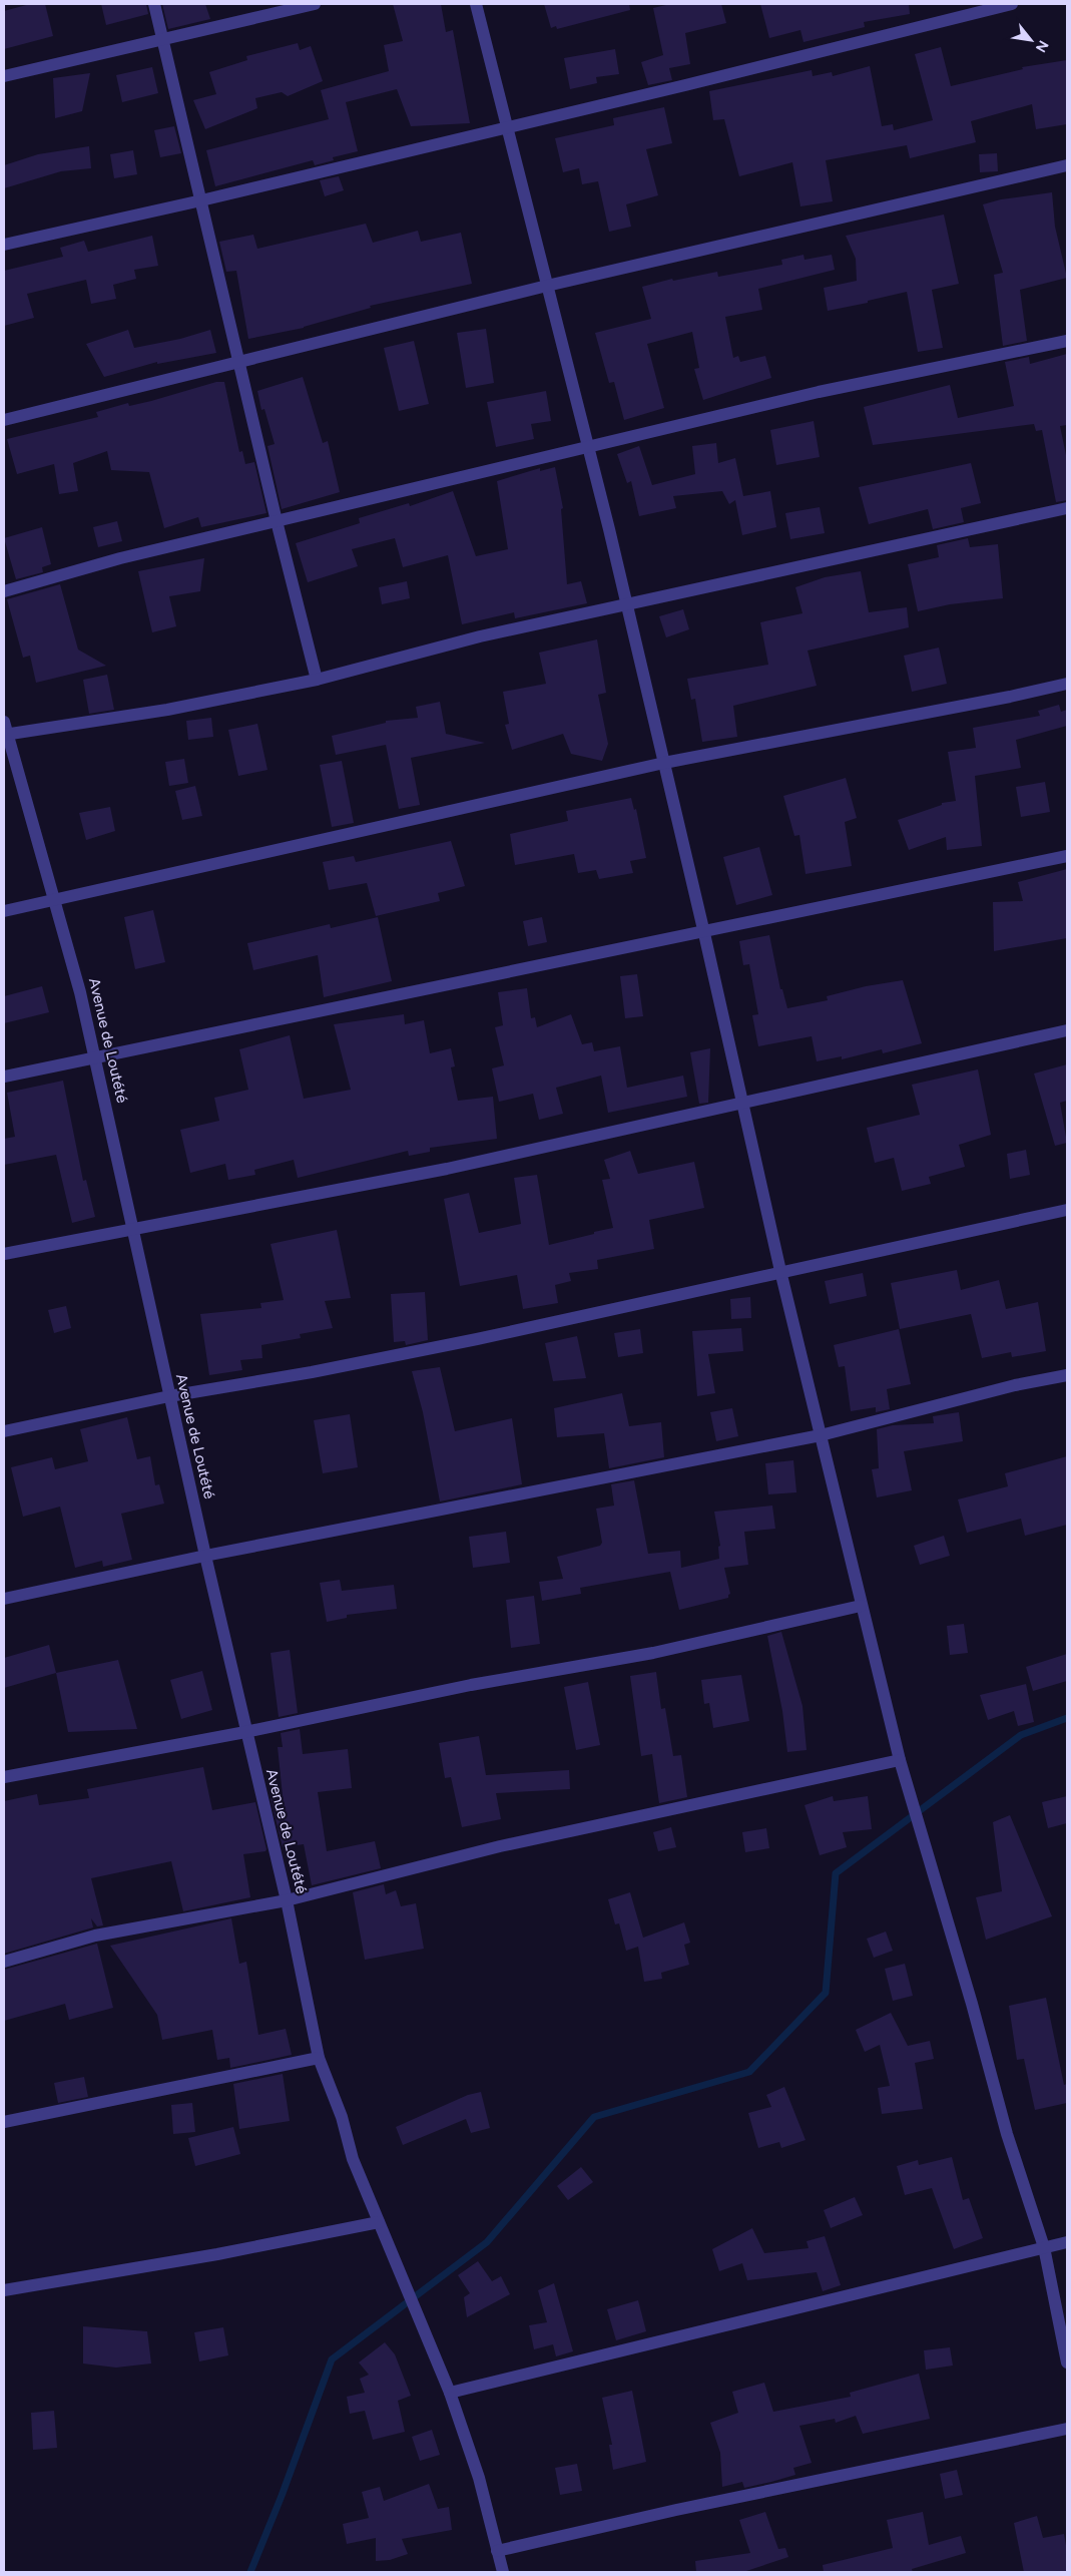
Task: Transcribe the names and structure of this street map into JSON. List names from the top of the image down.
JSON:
{
  "streets": {
    "street": ["Avenue de Loutété"]
  },
  "north": "bottom right"
}
